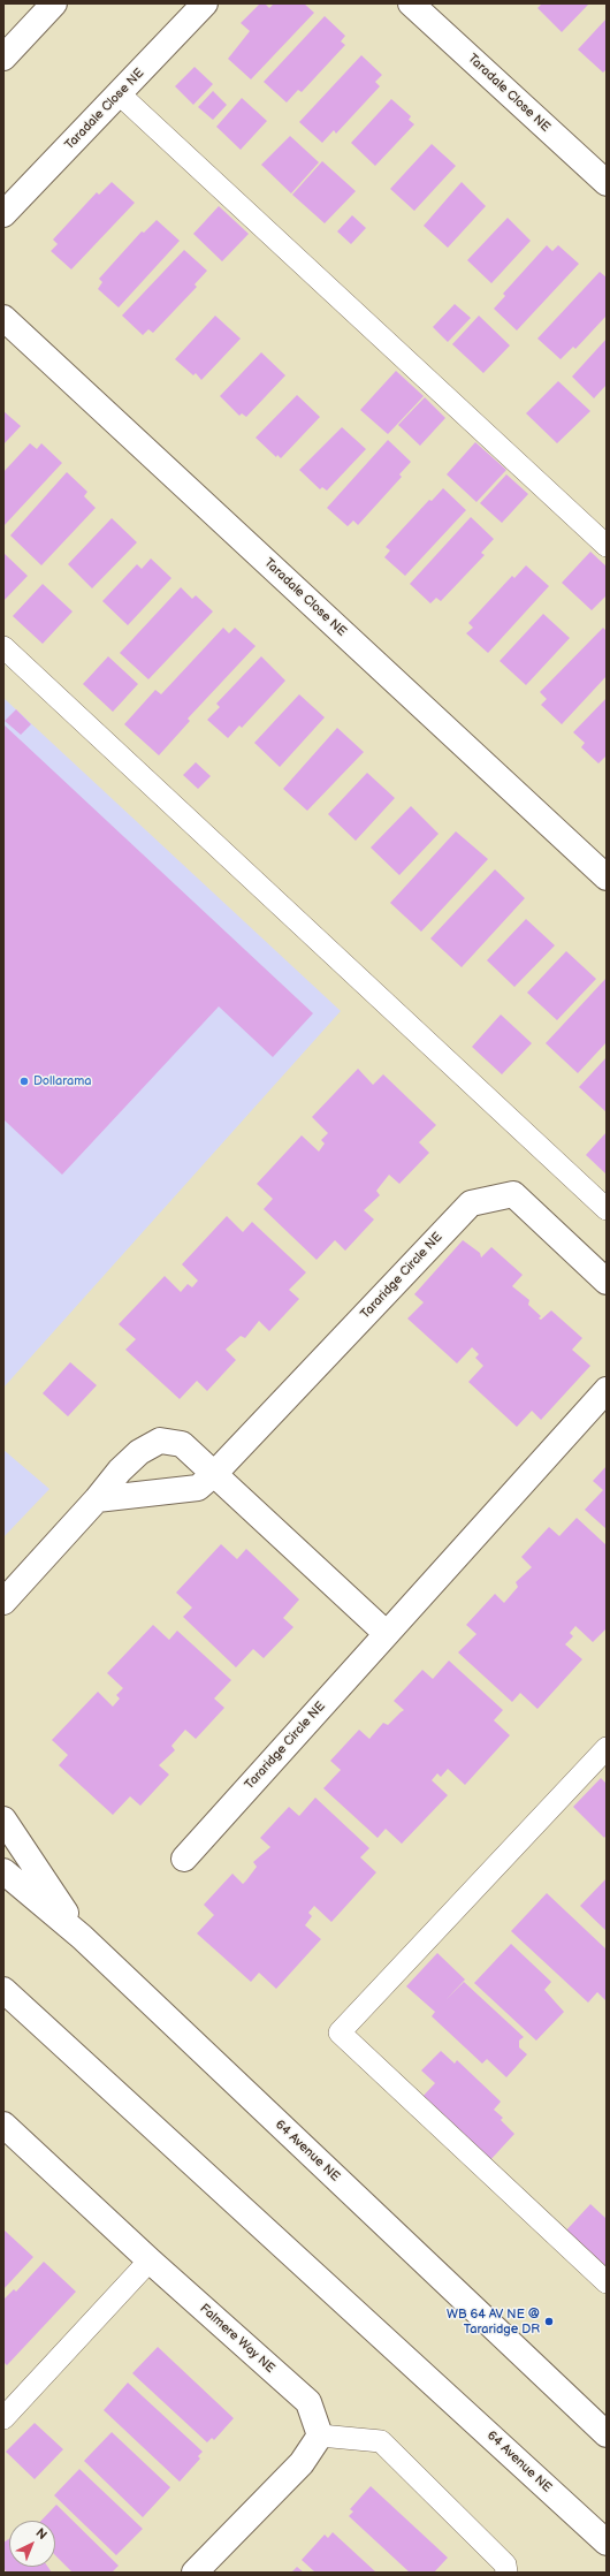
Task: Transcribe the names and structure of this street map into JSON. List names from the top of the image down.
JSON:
{
  "streets": {
    "street": [
      "Taradale Close NE",
      "Tararidge Circle NE",
      "64 Avenue NE",
      "Falmere Way NE"
    ]
  },
  "places": ["Dollarama", "WB 64 AV NE @ Tararidge DR"],
  "north": "top right"
}
